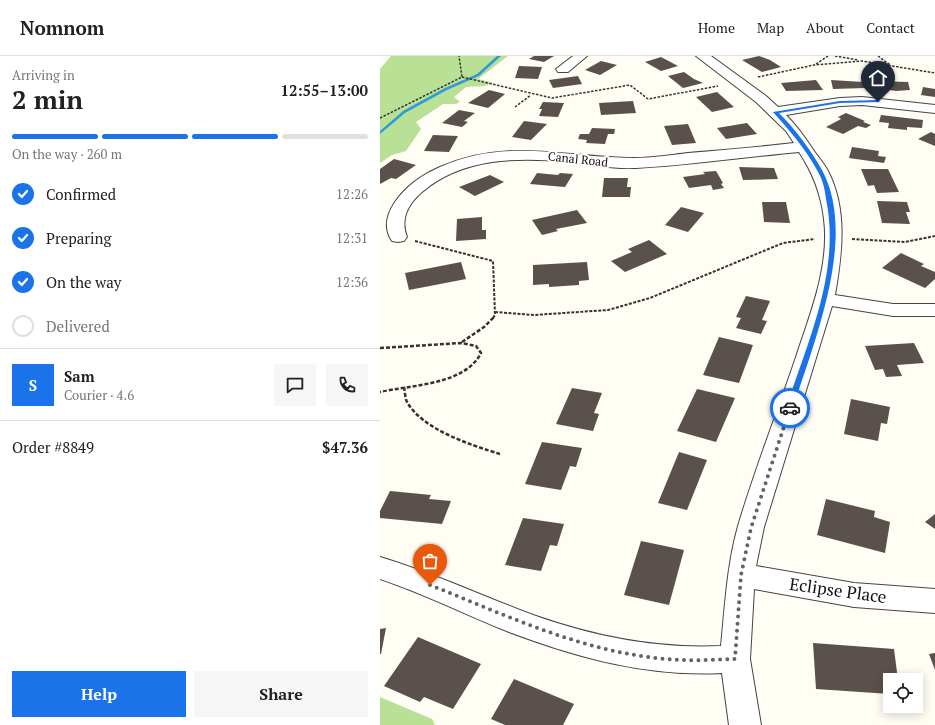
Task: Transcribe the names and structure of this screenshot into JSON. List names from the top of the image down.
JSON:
{
  "streets": {
    "street": ["Canal Road", "Eclipse Place"]
  },
  "page": {
    "header": "Nomnom",
    "nav": [
      "Home",
      "Map",
      "About",
      "Contact"
    ],
    "heading": ["2 min", "Arriving in", "12:55–13:00"],
    "panel": [
      "Sam",
      "Courier · 4.6",
      "Order #8849",
      "$47.36"
    ],
    "bar": "On the way · 260 m",
    "list": [
      ["Confirmed", "12:26"],
      ["Preparing", "12:31"],
      ["On the way", "12:36"],
      "Delivered"
    ],
    "round": "S",
    "buttons": ["Help", "Share"]
  }
}
